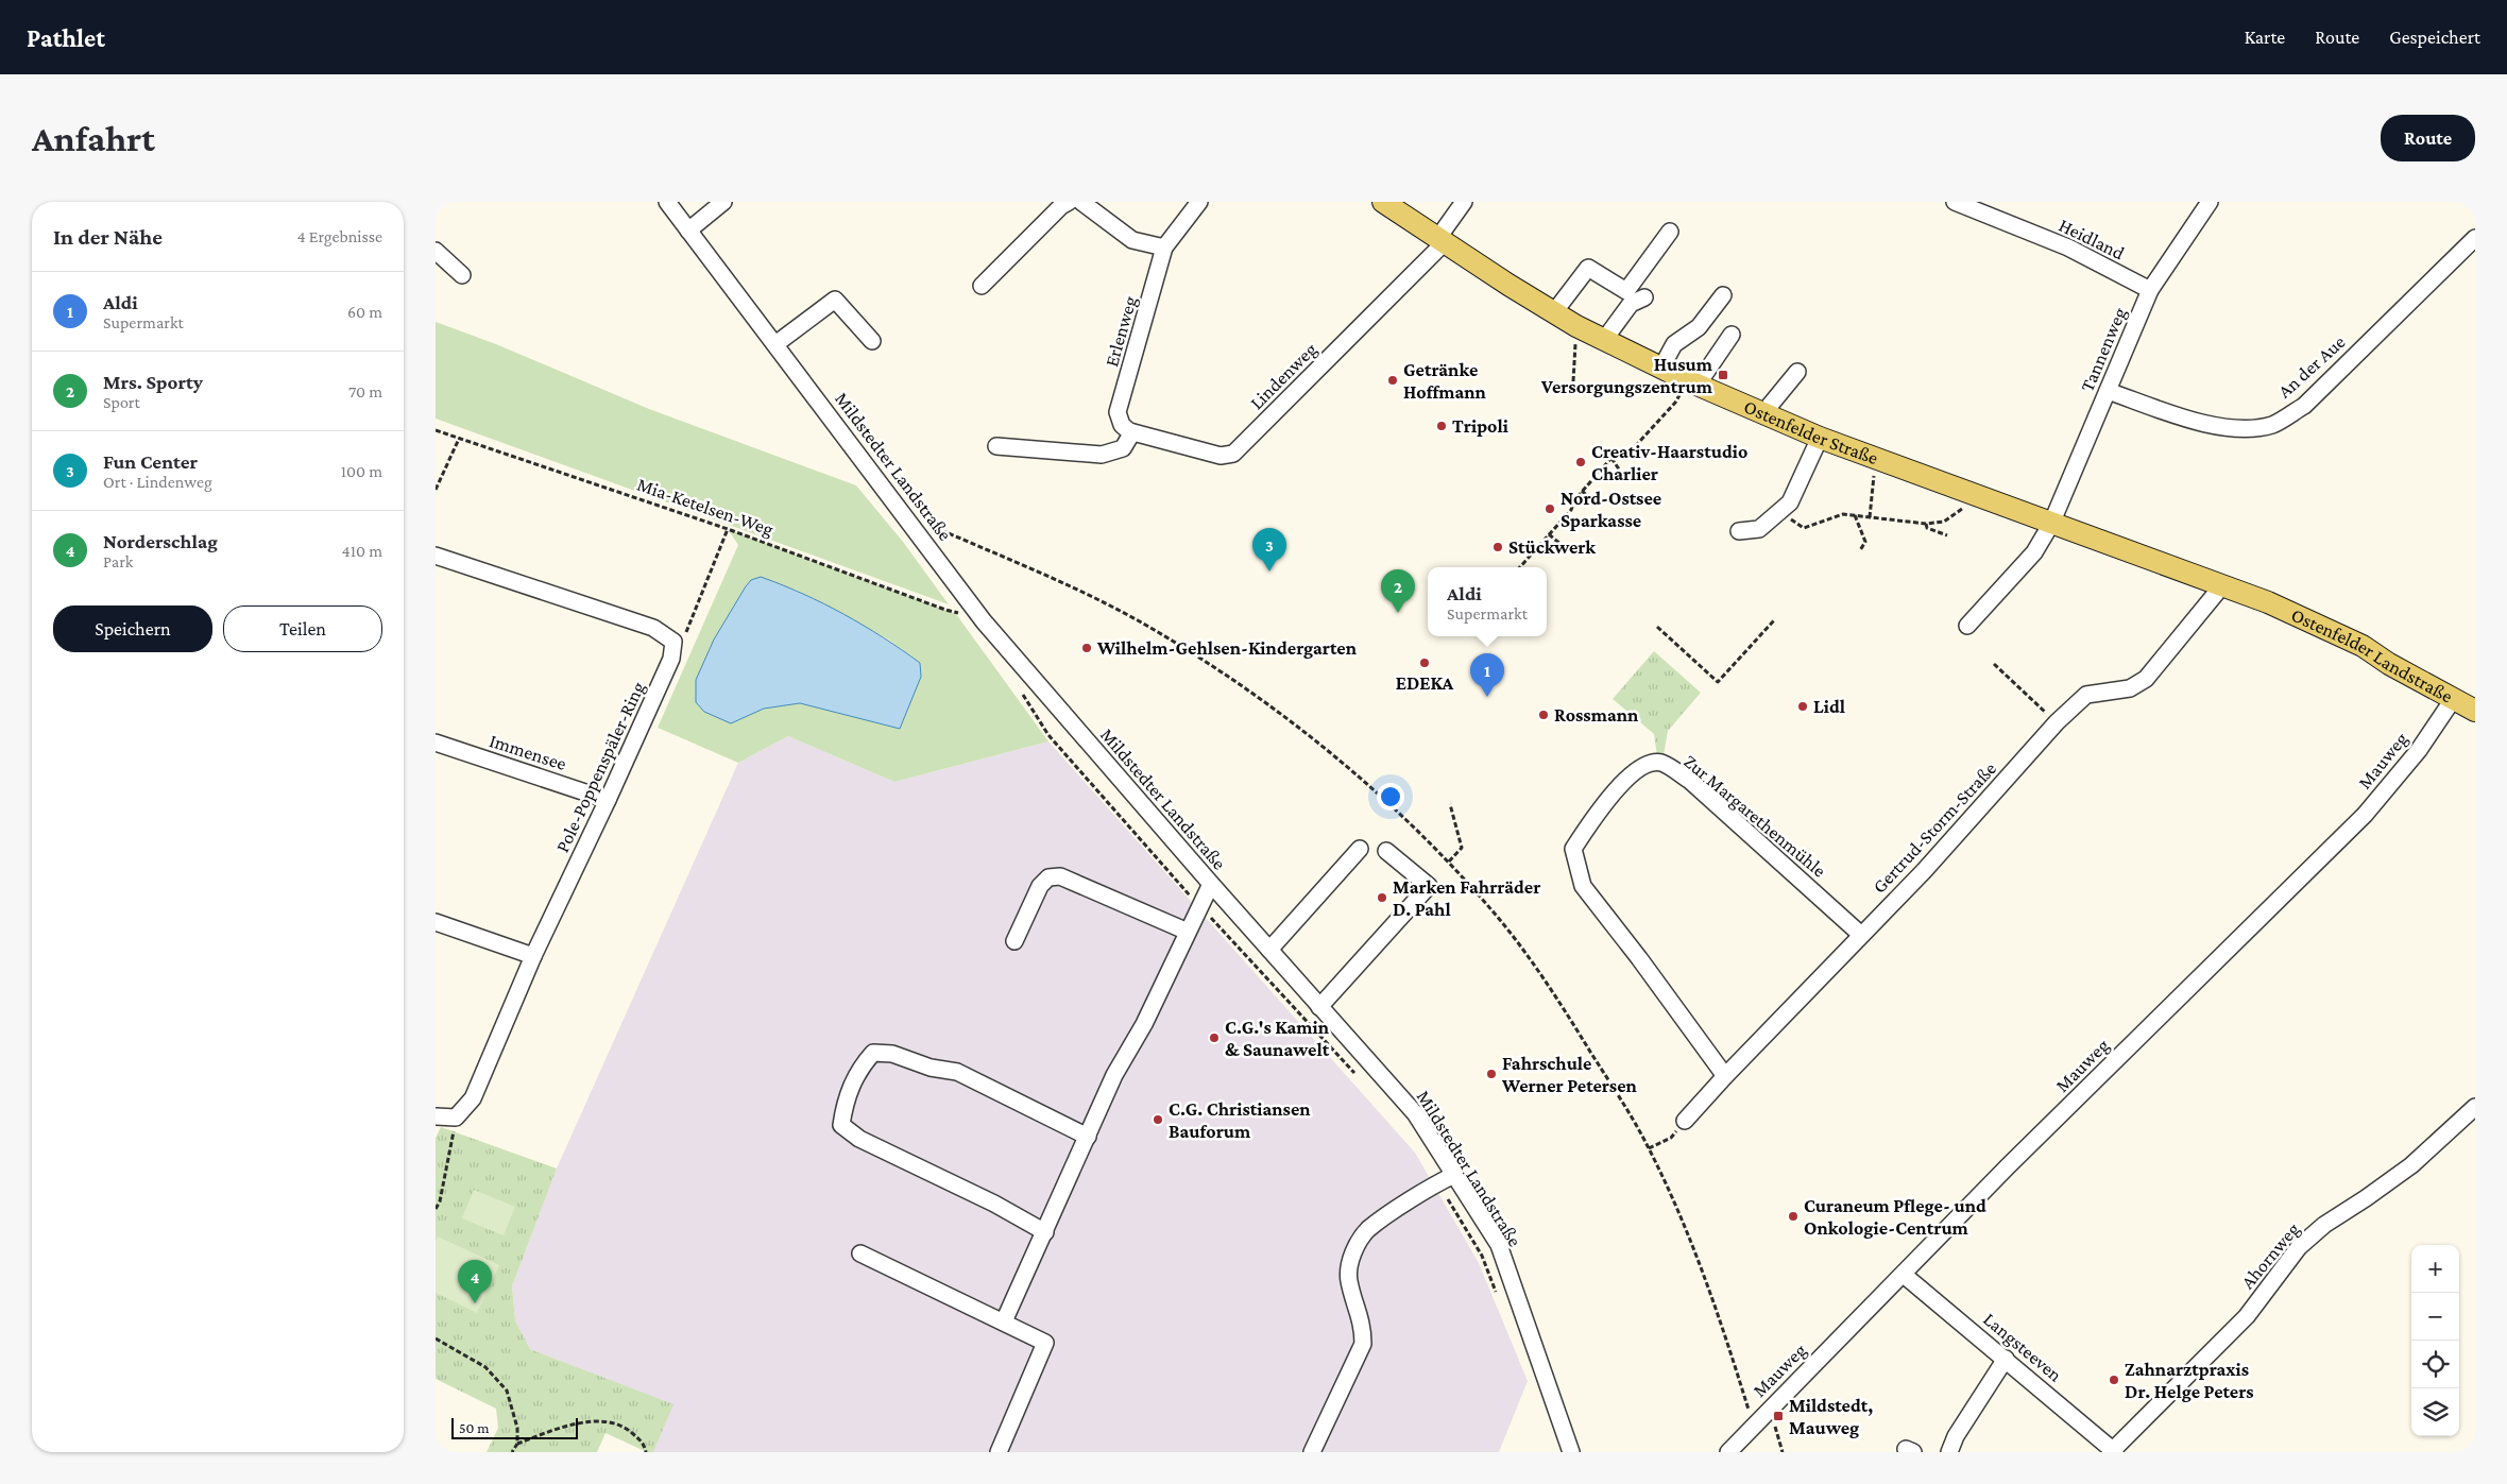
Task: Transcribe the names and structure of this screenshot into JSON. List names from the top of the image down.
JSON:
{
  "streets": {
    "main road": ["Ostenfelder Straße", "Ostenfelder Landstraße"],
    "street": [
      "Heidland",
      "Erlenweg",
      "Tannenweg",
      "An der Aue",
      "Lindenweg",
      "Mildstedter Landstraße",
      "Immensee",
      "Mauweg",
      "Pole-Poppenspäler-Ring",
      "Zur Margarethenmühle",
      "Gertrud-Storm-Straße",
      "Ahornweg",
      "Langsteeven"
    ],
    "path": ["Mia-Ketelsen-Weg"]
  },
  "crossings": [
    ["Heidland", "Tannenweg"],
    ["Erlenweg", "Lindenweg"],
    ["Tannenweg", "An der Aue"],
    ["Tannenweg", "Ostenfelder Straße"],
    ["Lindenweg", "Ostenfelder Straße"],
    ["Ostenfelder Straße", "Ostenfelder Landstraße"],
    ["Ostenfelder Straße", "Gertrud-Storm-Straße"],
    ["Ostenfelder Landstraße", "Mauweg"],
    ["Immensee", "Pole-Poppenspäler-Ring"],
    ["Mauweg", "Langsteeven"],
    ["Zur Margarethenmühle", "Gertrud-Storm-Straße"],
    ["Ahornweg", "Langsteeven"]
  ],
  "places": {
    "transit": ["Husum Versorgungszentrum", "Mildstedt, Mauweg"],
    "other": [
      "Getränke Hoffmann",
      "Tripoli",
      "Creativ-Haarstudio Charlier",
      "Nord-Ostsee Sparkasse",
      "Stückwerk",
      "Wilhelm-Gehlsen-Kindergarten",
      "EDEKA",
      "Lidl",
      "Rossmann",
      "Marken Fahrräder D. Pahl",
      "C.G.'s Kamin & Saunawelt",
      "Fahrschule Werner Petersen",
      "C.G. Christiansen Bauforum",
      "Curaneum Pflege- und Onkologie-Centrum",
      "Zahnarztpraxis Dr. Helge Peters"
    ]
  },
  "scale_bar": "50 m",
  "page": {
    "header": "Pathlet",
    "nav": ["Karte", "Route", "Gespeichert"],
    "buttons": [
      "Route",
      ["Speichern", "Teilen"]
    ],
    "title": "Anfahrt",
    "heading": ["In der Nähe", "4 Ergebnisse"],
    "list": [
      {
        "mark": "1",
        "name": "Aldi",
        "note": "Supermarkt",
        "value": "60 m"
      },
      {
        "mark": "2",
        "name": "Mrs. Sporty",
        "note": "Sport",
        "value": "70 m"
      },
      {
        "mark": "3",
        "name": "Fun Center",
        "note": "Ort · Lindenweg",
        "value": "100 m"
      },
      {
        "mark": "4",
        "name": "Norderschlag",
        "note": "Park",
        "value": "410 m"
      }
    ],
    "pins": [
      "3",
      "2",
      "1",
      "4"
    ],
    "popup": ["Aldi", "Supermarkt"],
    "map_buttons": ["+", "−"],
    "scale": "50 m"
  }
}
